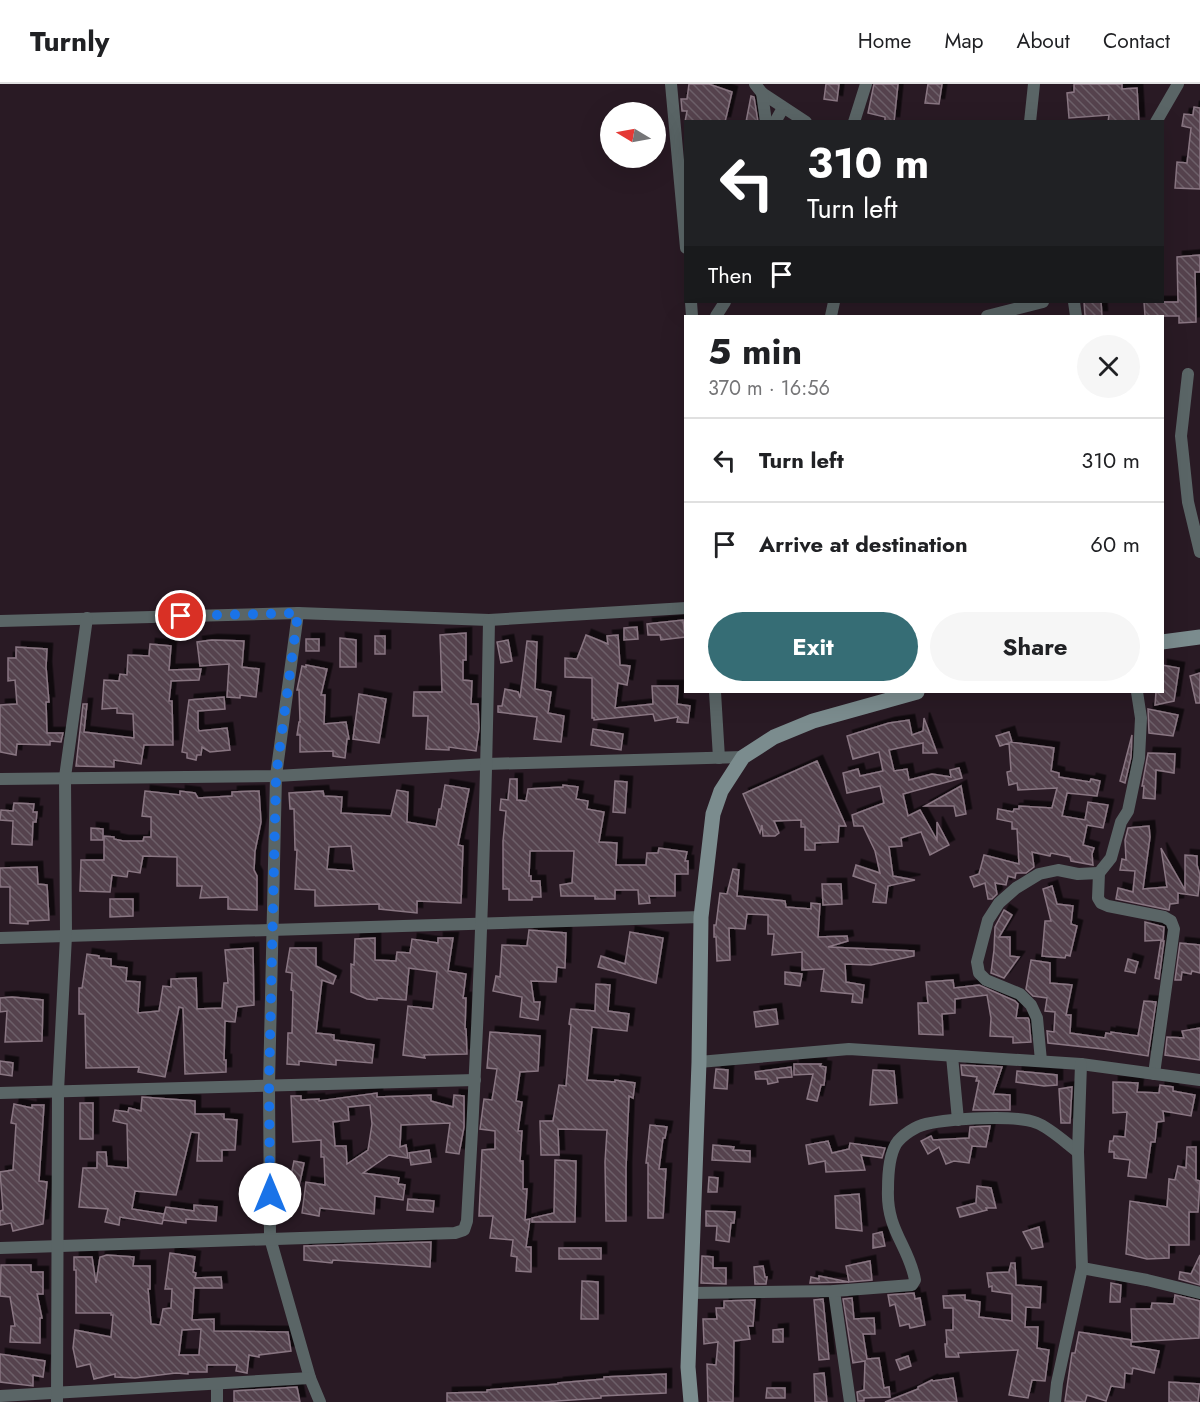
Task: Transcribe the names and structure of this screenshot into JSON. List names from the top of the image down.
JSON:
{
  "north": "left",
  "page": {
    "header": "Turnly",
    "nav": [
      "Home",
      "Map",
      "About",
      "Contact"
    ],
    "turn": ["310 m", "Turn left"],
    "then": "Then",
    "heading": ["5 min", "370 m · 16:56"],
    "list": [
      {
        "name": "Turn left",
        "value": "310 m"
      },
      {
        "name": "Arrive at destination",
        "value": "60 m"
      }
    ],
    "buttons": ["Exit", "Share"]
  }
}
